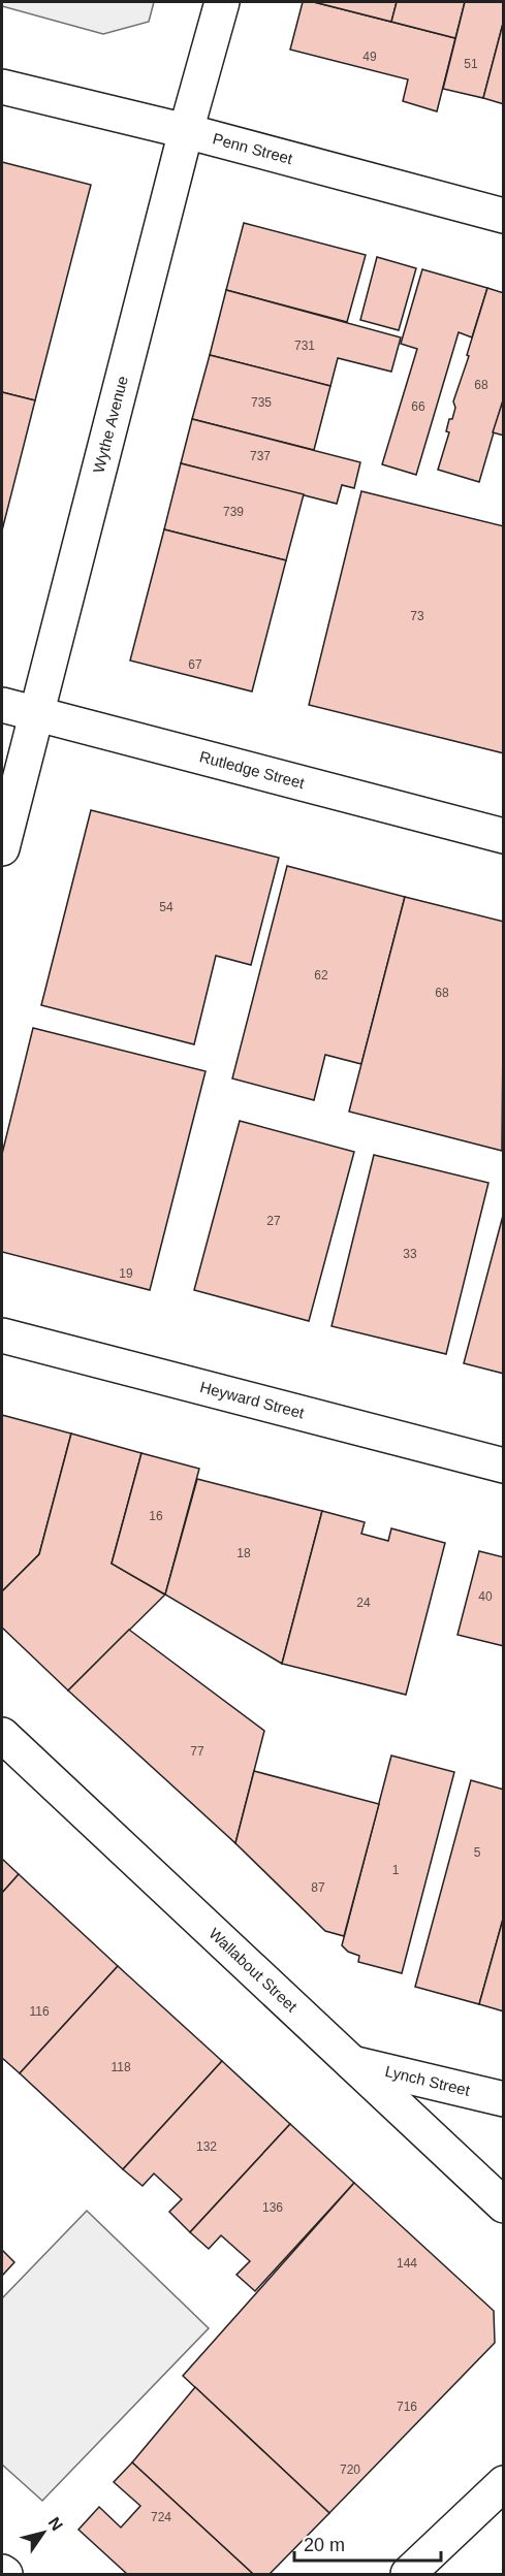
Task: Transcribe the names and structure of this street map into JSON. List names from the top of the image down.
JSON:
{
  "streets": {
    "street": [
      "Penn Street",
      "Wythe Avenue",
      "Rutledge Street",
      "Heyward Street",
      "Wallabout Street",
      "Lynch Street"
    ]
  },
  "crossings": [
    ["Penn Street", "Wythe Avenue"],
    ["Wythe Avenue", "Rutledge Street"],
    ["Wallabout Street", "Lynch Street"]
  ],
  "house_numbers": [
    "49",
    "51",
    "731",
    "68",
    "735",
    "66",
    "737",
    "739",
    "73",
    "67",
    "54",
    "62",
    "68",
    "27",
    "33",
    "19",
    "16",
    "18",
    "40",
    "24",
    "77",
    "5",
    "1",
    "87",
    "116",
    "118",
    "132",
    "136",
    "144",
    "716",
    "720",
    "724"
  ],
  "scale_bar": "20 m",
  "north": "top right"
}
